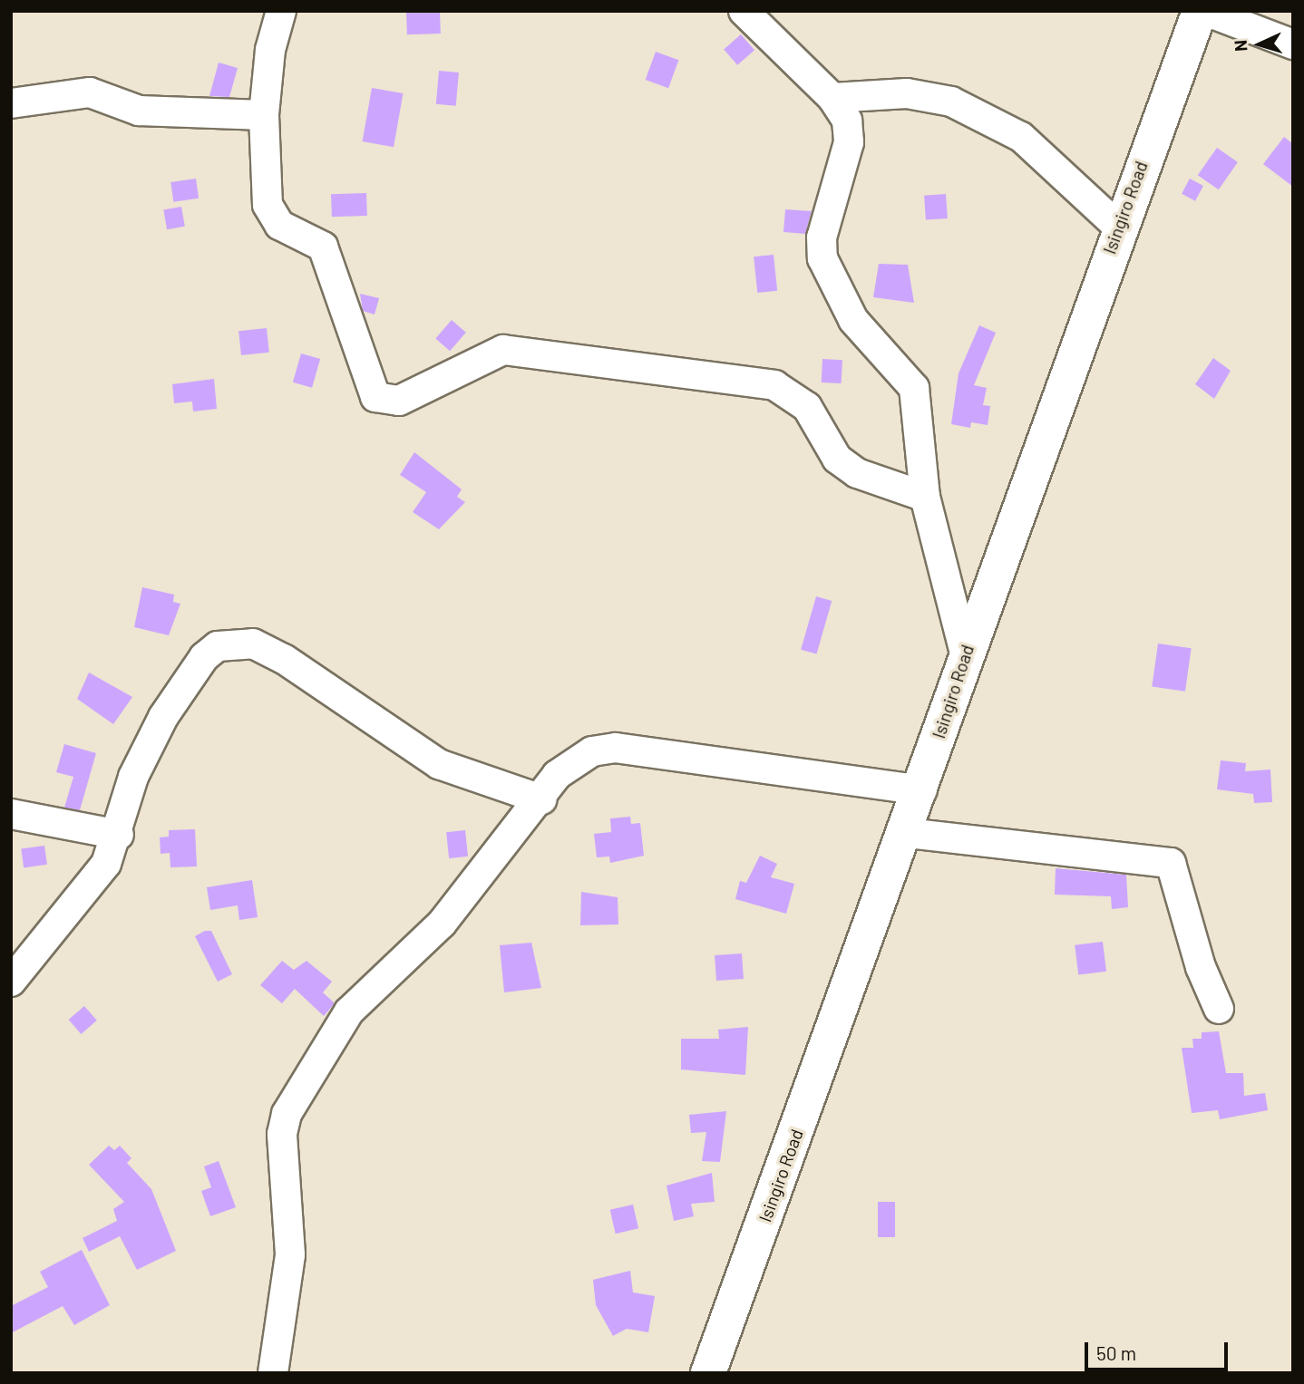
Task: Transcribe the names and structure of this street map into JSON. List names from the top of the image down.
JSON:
{
  "streets": {
    "main road": ["Isingiro Road"]
  },
  "scale_bar": "50 m",
  "north": "left"
}
